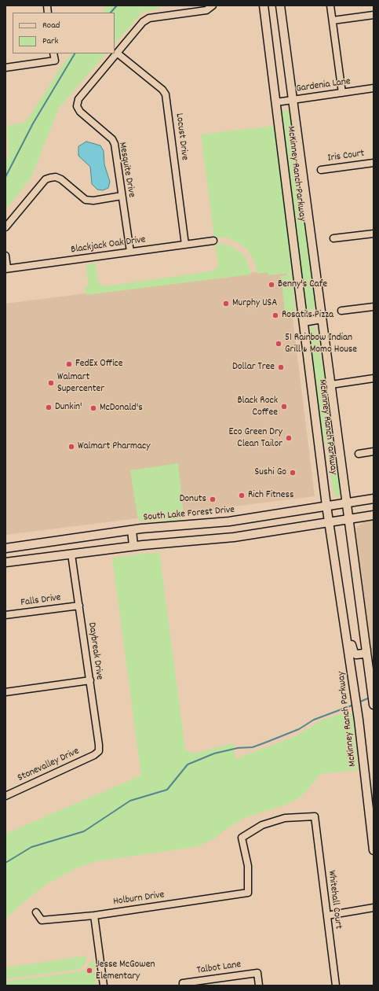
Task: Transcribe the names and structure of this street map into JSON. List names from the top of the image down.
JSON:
{
  "streets": {
    "main road": ["McKinney Ranch Parkway", "South Lake Forest Drive"],
    "street": [
      "Gardenia Lane",
      "Locust Drive",
      "Iris Court",
      "Mesquite Drive",
      "Blackjack Oak Drive",
      "Falls Drive",
      "Daybreak Drive",
      "Stonevalley Drive",
      "Holburn Drive",
      "Whitehall Court",
      "Talbot Lane"
    ]
  },
  "crossings": [
    ["Gardenia Lane", "McKinney Ranch Parkway"],
    ["Locust Drive", "Mesquite Drive"],
    ["Locust Drive", "Blackjack Oak Drive"],
    ["Mesquite Drive", "Blackjack Oak Drive"],
    ["McKinney Ranch Parkway", "South Lake Forest Drive"],
    ["Falls Drive", "Daybreak Drive"],
    ["Daybreak Drive", "Stonevalley Drive"],
    ["Holburn Drive", "Whitehall Court"]
  ],
  "places": [
    "Benny's Cafe",
    "Murphy USA",
    "Rosati's Pizza",
    "51 Rainbow Indian Grill & Momo House",
    "FedEx Office",
    "Dollar Tree",
    "Walmart Supercenter",
    "Black Rock Coffee",
    "Dunkin'",
    "McDonald's",
    "Eco Green Dry Clean Tailor",
    "Walmart Pharmacy",
    "Sushi Go",
    "Rich Fitness",
    "Donuts",
    "Jesse McGowen Elementary"
  ],
  "legend": ["Road", "Park"]
}
